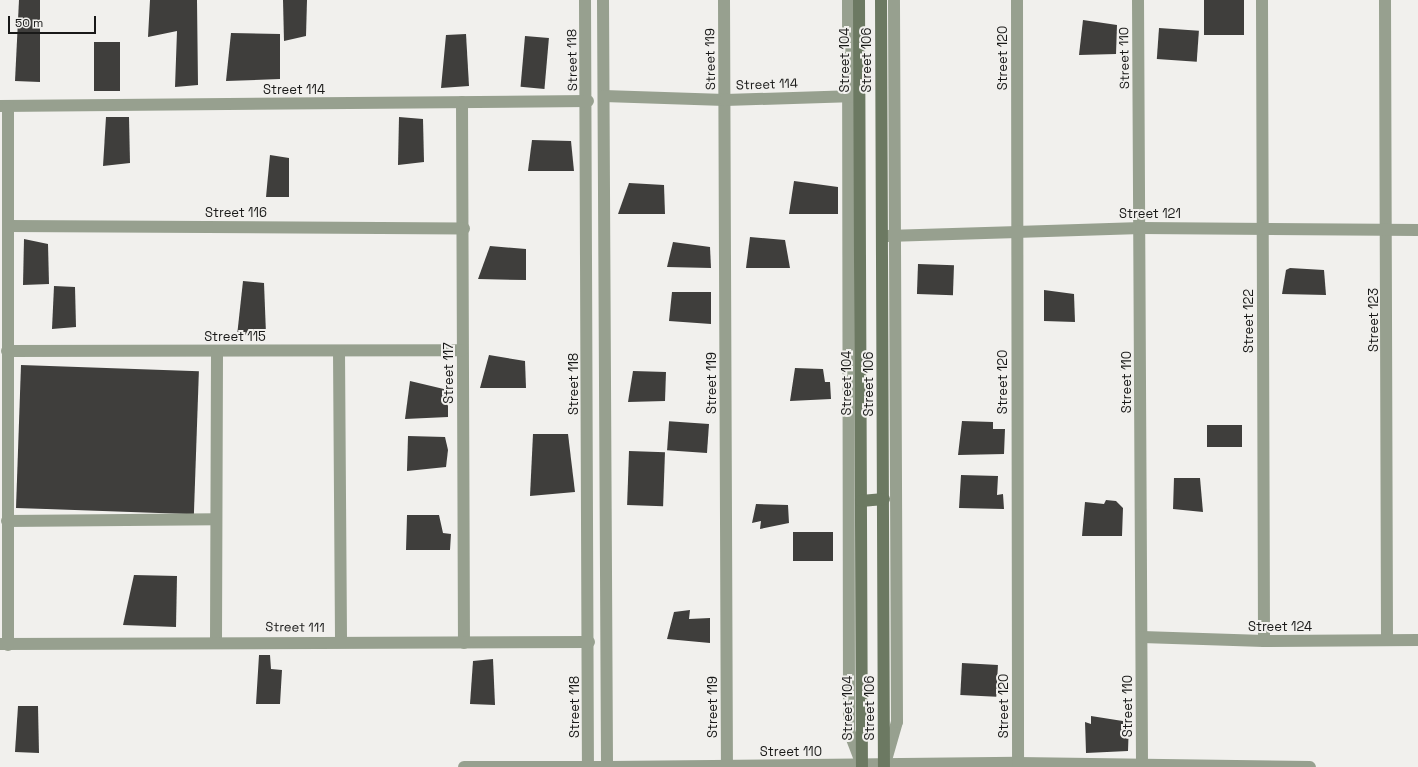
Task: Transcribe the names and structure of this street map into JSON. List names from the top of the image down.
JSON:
{
  "streets": {
    "street": [
      "Street 120",
      "Street 110",
      "Street 119",
      "Street 118",
      "Street 104",
      "Street 106",
      "Street 114",
      "Street 116",
      "Street 121",
      "Street 123",
      "Street 122",
      "Street 115",
      "Street 117",
      "Street 124",
      "Street 111"
    ]
  },
  "crossings": [
    ["Street 120", "Street 110"],
    ["Street 120", "Street 121"],
    ["Street 110", "Street 119"],
    ["Street 110", "Street 104"],
    ["Street 110", "Street 106"],
    ["Street 110", "Street 121"],
    ["Street 110", "Street 124"],
    ["Street 119", "Street 114"],
    ["Street 118", "Street 114"],
    ["Street 118", "Street 111"],
    ["Street 104", "Street 114"],
    ["Street 106", "Street 121"],
    ["Street 114", "Street 117"],
    ["Street 116", "Street 117"],
    ["Street 121", "Street 123"],
    ["Street 121", "Street 122"],
    ["Street 123", "Street 124"],
    ["Street 122", "Street 124"],
    ["Street 115", "Street 117"],
    ["Street 117", "Street 111"]
  ],
  "scale_bar": "50 m"
}
